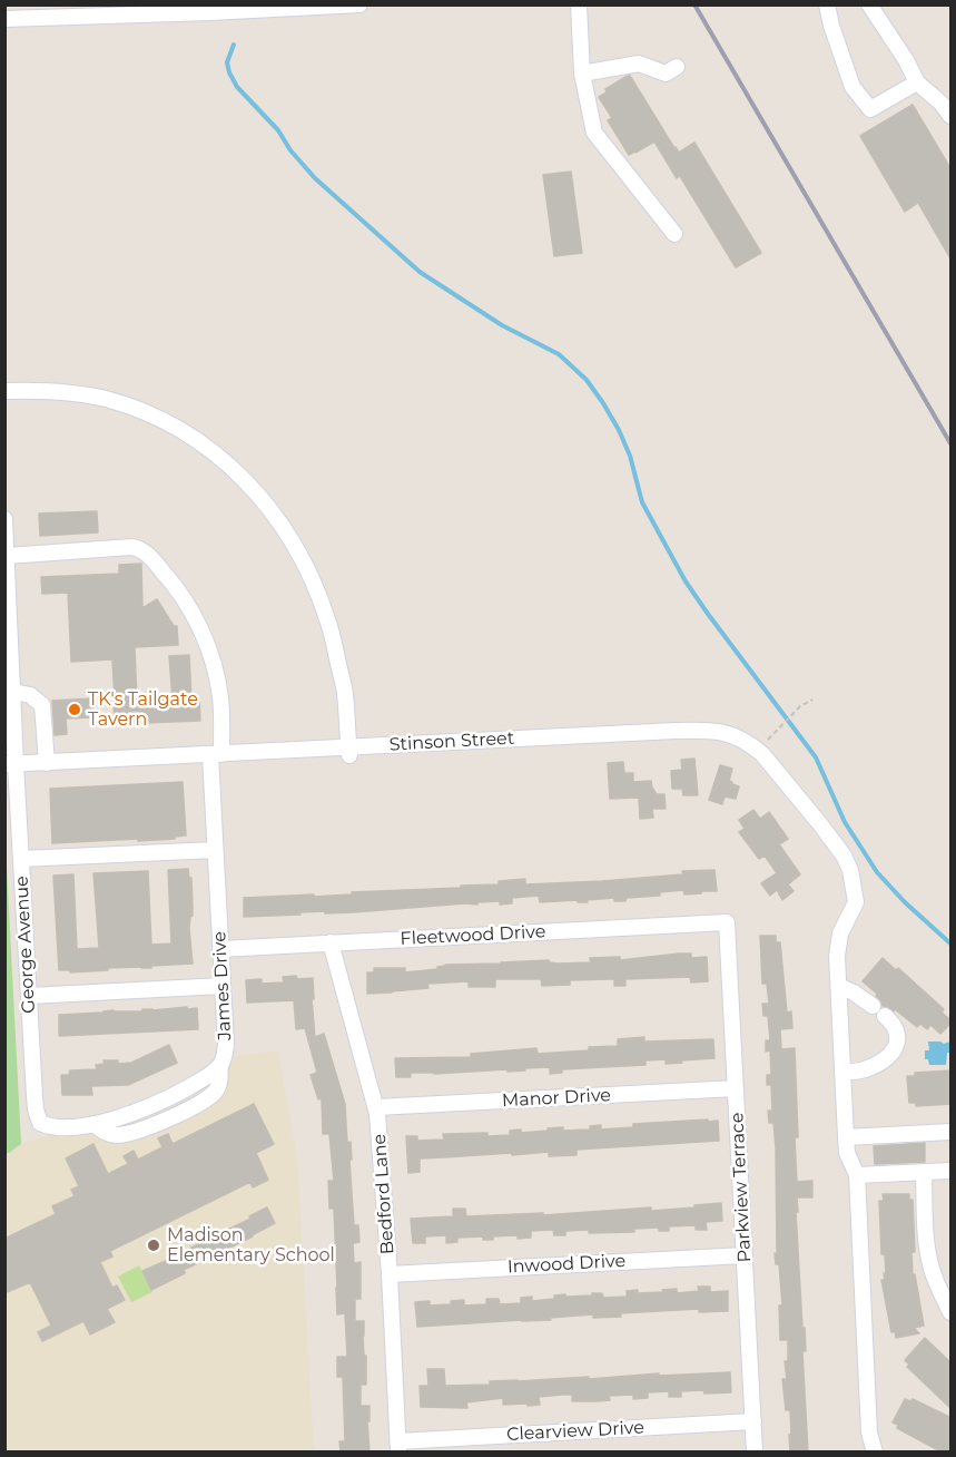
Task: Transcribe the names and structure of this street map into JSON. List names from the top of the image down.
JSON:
{
  "streets": {
    "street": [
      "Stinson Street",
      "Fleetwood Drive",
      "George Avenue",
      "James Drive",
      "Manor Drive",
      "Parkview Terrace",
      "Bedford Lane",
      "Inwood Drive",
      "Clearview Drive"
    ]
  },
  "crossings": [
    ["Stinson Street", "George Avenue"],
    ["Stinson Street", "James Drive"],
    ["Fleetwood Drive", "James Drive"],
    ["Fleetwood Drive", "Parkview Terrace"],
    ["Fleetwood Drive", "Bedford Lane"],
    ["George Avenue", "James Drive"],
    ["Manor Drive", "Parkview Terrace"],
    ["Manor Drive", "Bedford Lane"],
    ["Parkview Terrace", "Inwood Drive"],
    ["Parkview Terrace", "Clearview Drive"],
    ["Bedford Lane", "Inwood Drive"],
    ["Bedford Lane", "Clearview Drive"]
  ],
  "places": ["TK's Tailgate Tavern", "Madison Elementary School"]
}
